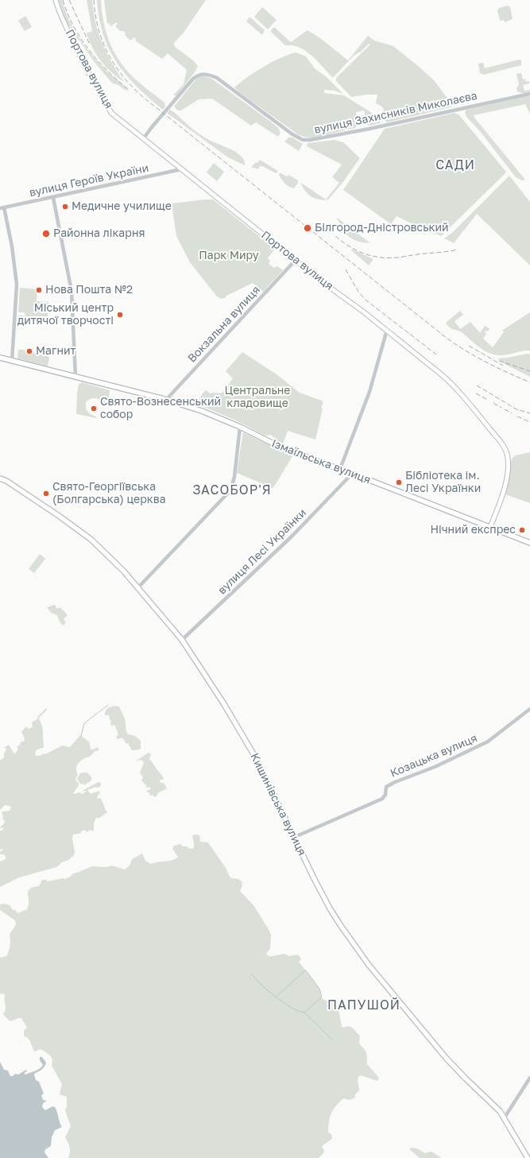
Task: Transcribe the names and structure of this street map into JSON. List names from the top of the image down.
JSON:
{
  "streets": {
    "main road": ["Портова вулиця", "Ізмаїльська вулиця", "Кишинівська вулиця"],
    "street": [
      "вулиця Захисників Миколаєва",
      "вулиця Героїв України",
      "Вокзальна вулиця",
      "вулиця Лесі Українки",
      "Козацька вулиця"
    ]
  },
  "crossings": [
    ["Портова вулиця", "вулиця Захисників Миколаєва"],
    ["Портова вулиця", "вулиця Героїв України"],
    ["Портова вулиця", "Вокзальна вулиця"],
    ["Портова вулиця", "Ізмаїльська вулиця"],
    ["Вокзальна вулиця", "Ізмаїльська вулиця"],
    ["Ізмаїльська вулиця", "вулиця Лесі Українки"],
    ["вулиця Лесі Українки", "Кишинівська вулиця"],
    ["Козацька вулиця", "Кишинівська вулиця"]
  ],
  "districts": ["САДИ", "ЗАСОБОР'Я", "ПАПУШОЙ"],
  "parks": ["Парк Миру", "Центральне кладовище"],
  "places": [
    "Медичне училище",
    "Білгород-Дністровський",
    "Районна лікарня",
    "Нова Пошта №2",
    "Міський центр дитячої творчості",
    "Магнит",
    "Свято-Вознесенський собор",
    "Бібліотека ім. Лесі Українки",
    "Свято-Георгіївська (Болгарська) церква",
    "Нічний експрес"
  ]
}
